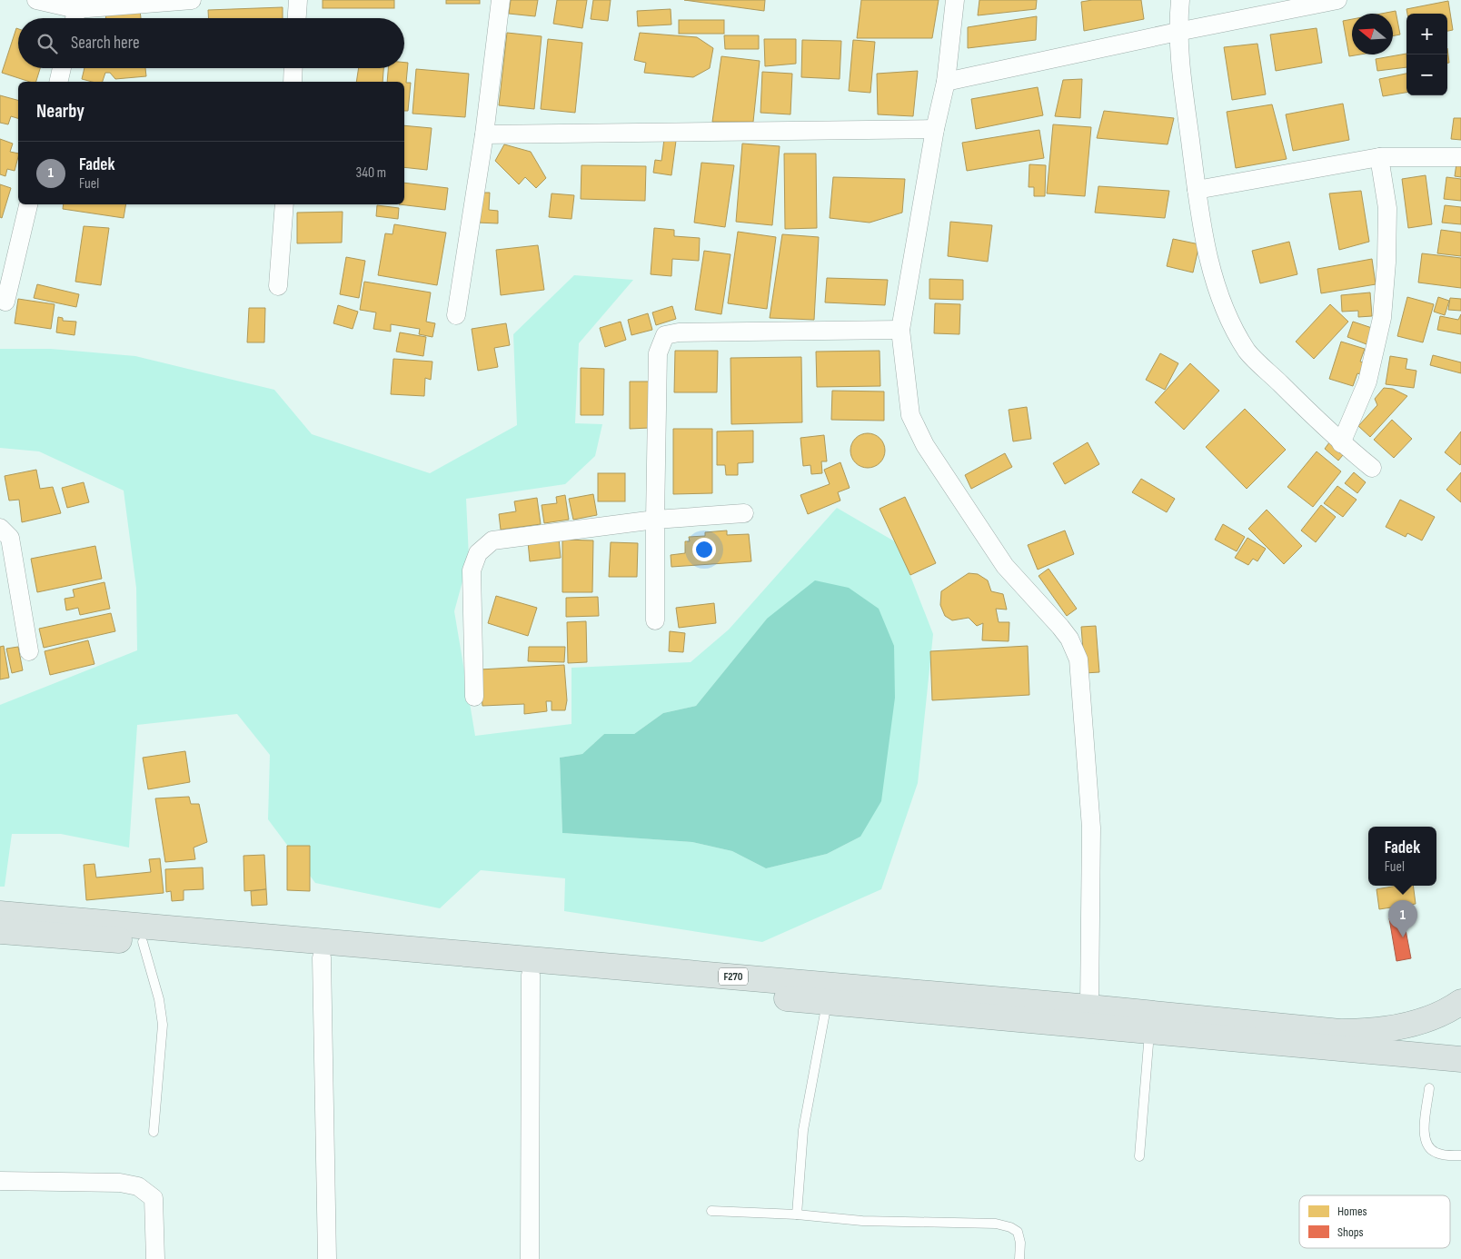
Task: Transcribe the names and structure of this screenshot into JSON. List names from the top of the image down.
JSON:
{
  "streets": {
    "main road": ["F270"]
  },
  "legend": ["Homes", "Shops"],
  "north": "left",
  "page": {
    "map_buttons": ["+", "−"],
    "search": "Search here",
    "heading": "Nearby",
    "list": [
      {
        "mark": "1",
        "name": "Fadek",
        "note": "Fuel",
        "value": "340 m"
      }
    ],
    "popup": ["Fadek", "Fuel"],
    "pins": "1"
  }
}
